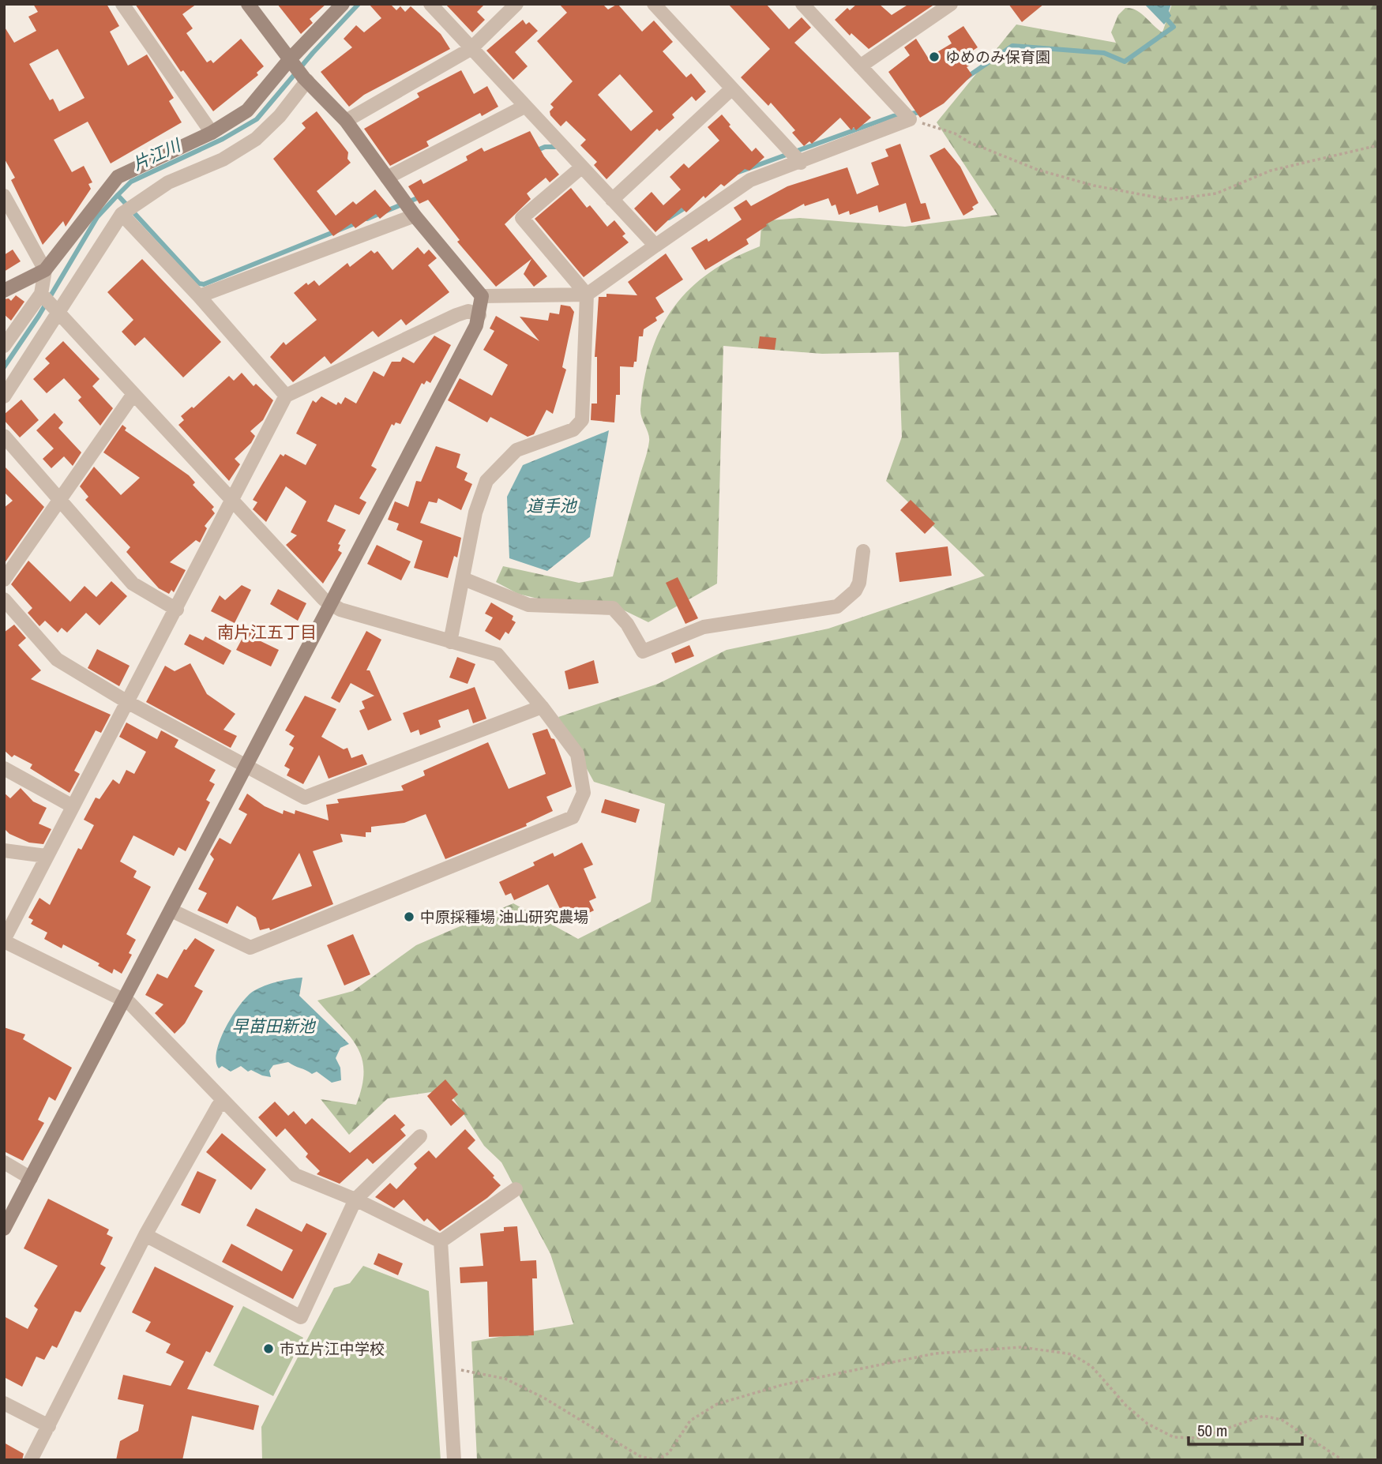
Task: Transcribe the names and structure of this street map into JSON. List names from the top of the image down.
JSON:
{
  "districts": ["南片江五丁目"],
  "water": ["片江川", "道手池", "早苗田新池"],
  "places": ["ゆめのみ保育園", "中原採種場 油山研究農場", "市立片江中学校"],
  "scale_bar": "50 m"
}
